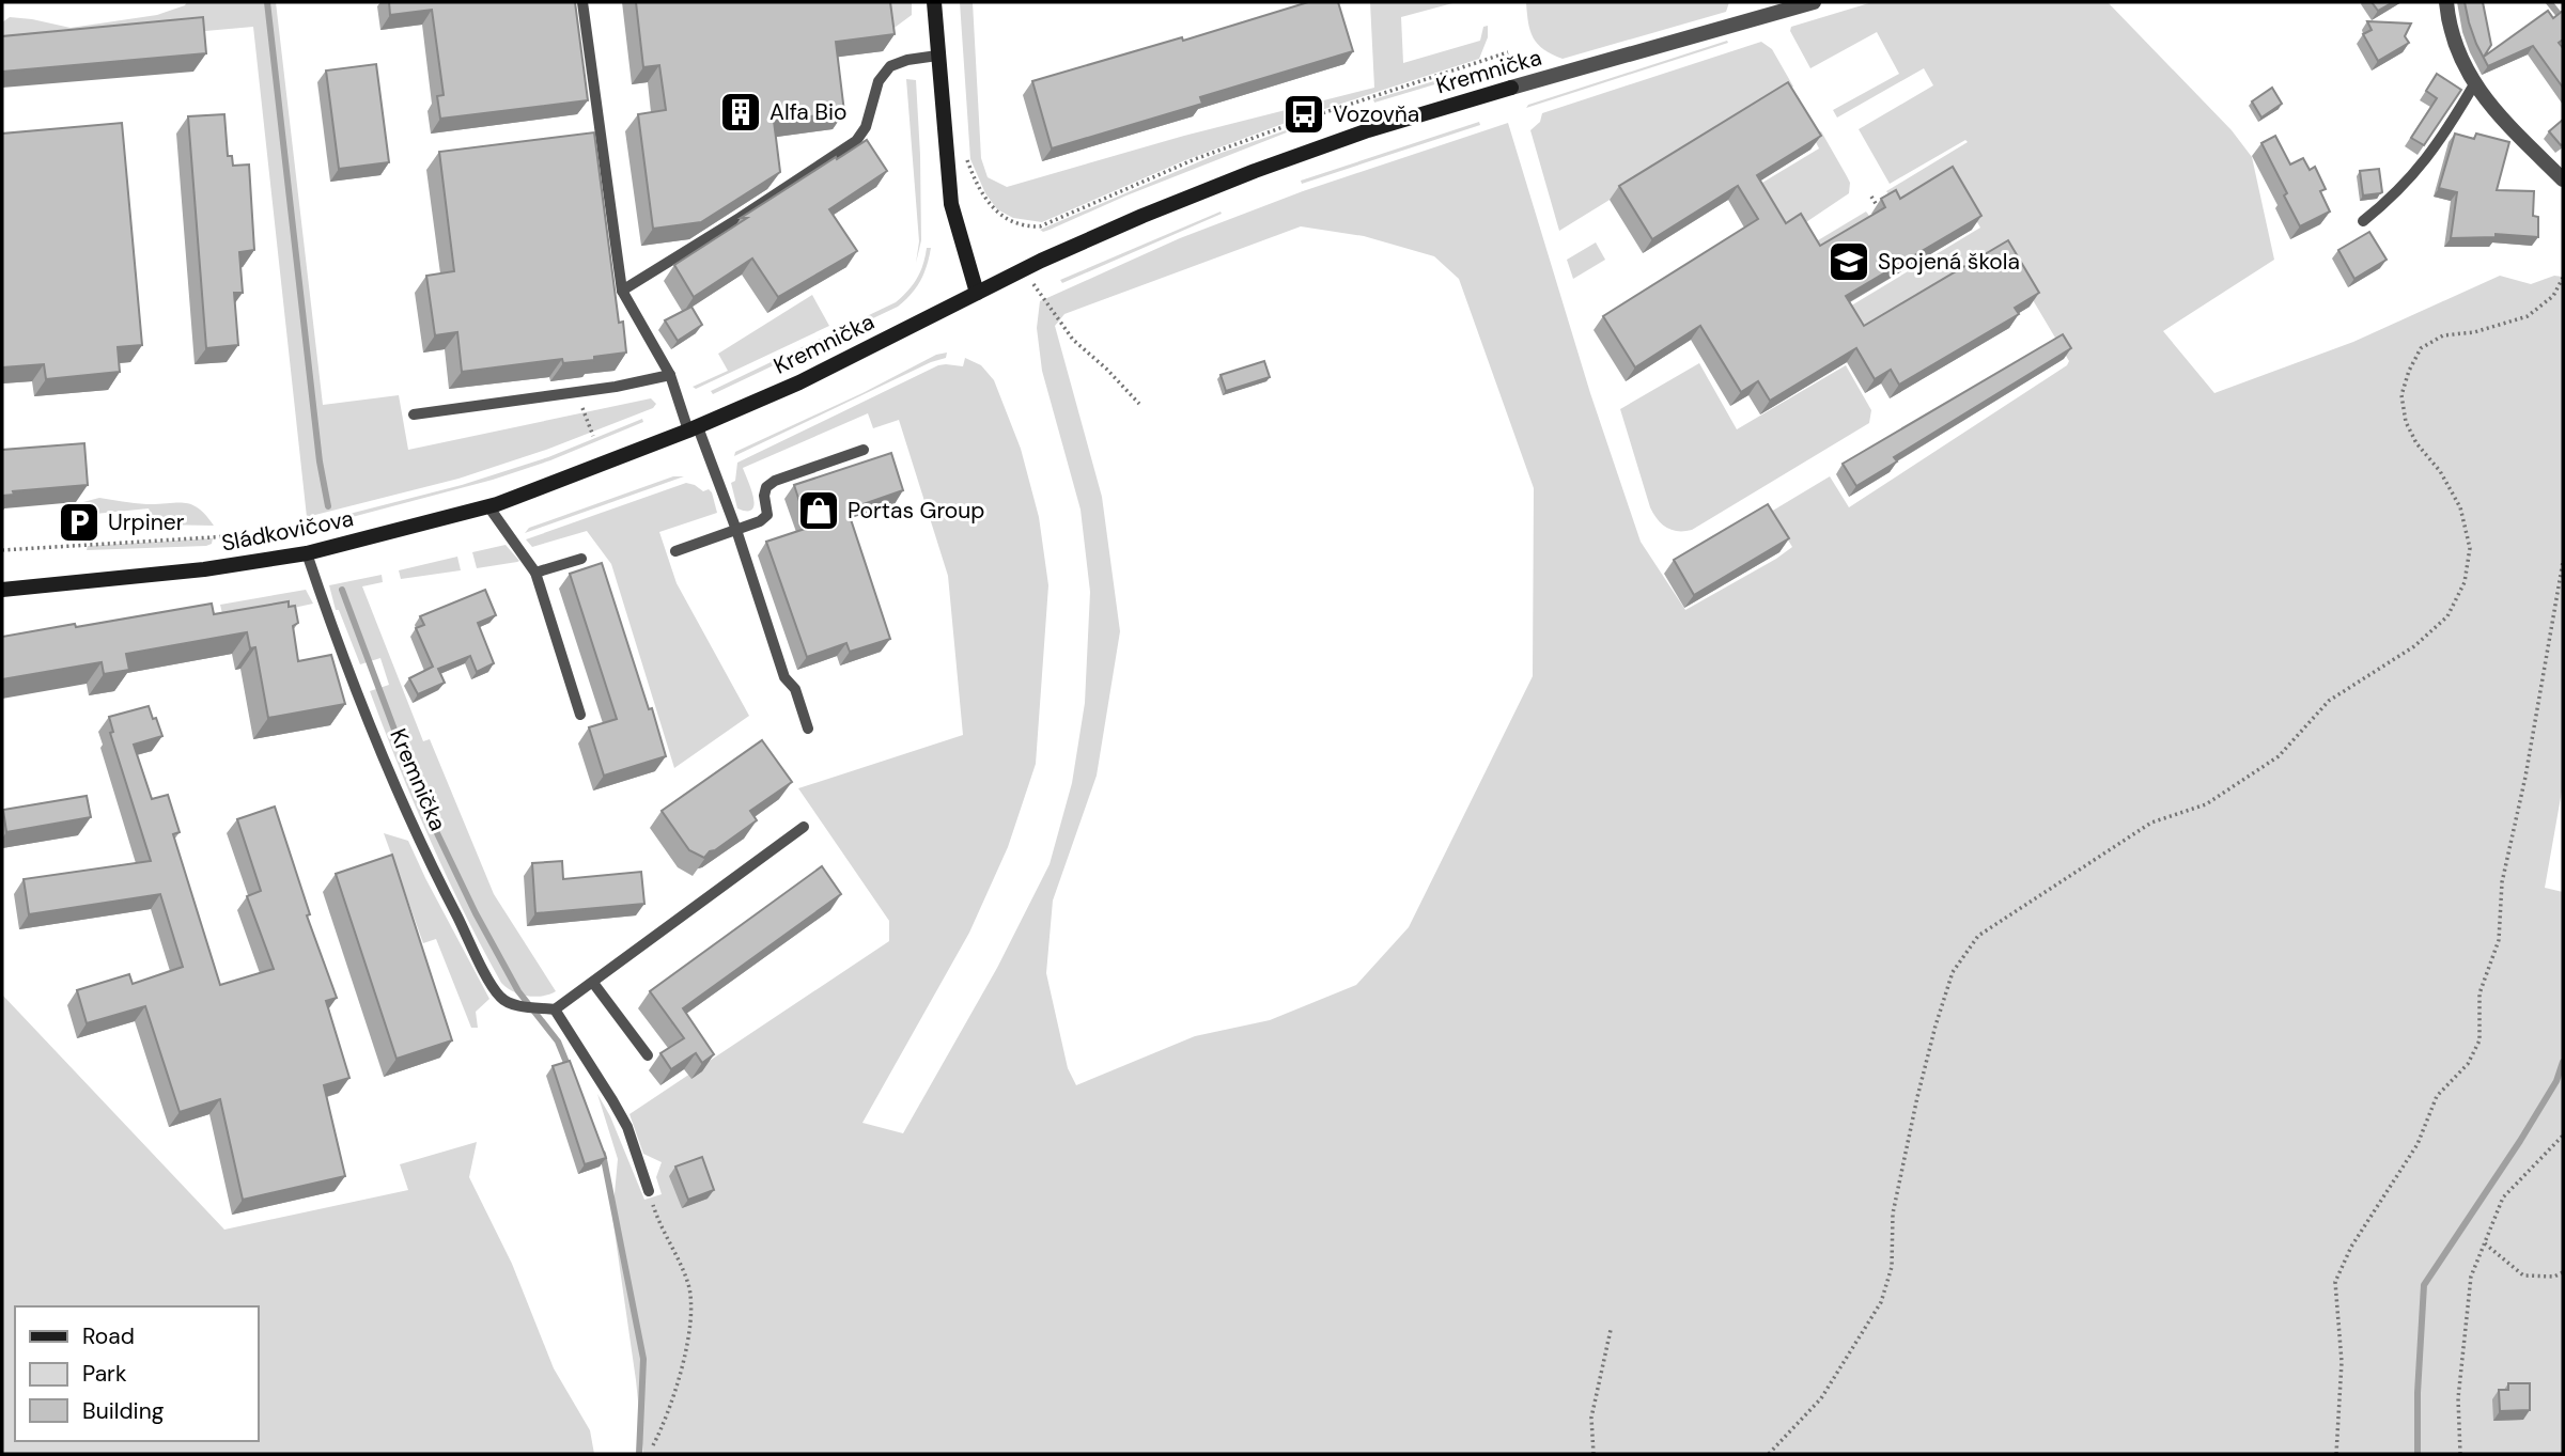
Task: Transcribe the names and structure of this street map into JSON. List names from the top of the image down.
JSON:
{
  "streets": {
    "main road": ["Kremnička", "Sládkovičova"]
  },
  "crossings": [
    ["Kremnička", "Sládkovičova"]
  ],
  "places": {
    "building": ["Alfa Bio"],
    "bus stop": ["Vozovňa"],
    "school or university": ["Spojená škola"],
    "shop": ["Portas Group"],
    "parking": ["Urpiner"]
  },
  "legend": ["Road", "Park", "Building"]
}
